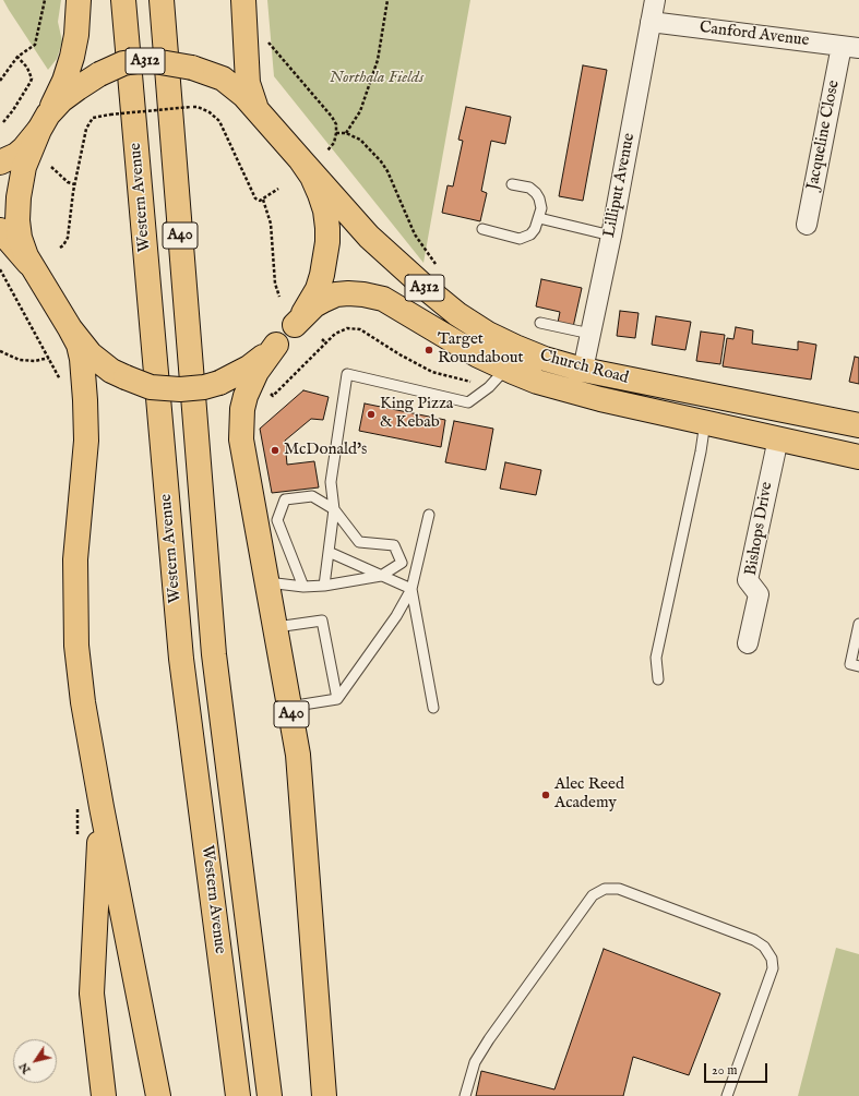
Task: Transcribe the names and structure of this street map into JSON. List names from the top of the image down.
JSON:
{
  "streets": {
    "main road": [
      "A312",
      "Western Avenue",
      "A40",
      "Church Road"
    ],
    "street": [
      "Canford Avenue",
      "Jacqueline Close",
      "Lilliput Avenue",
      "Bishops Drive"
    ]
  },
  "crossings": [
    ["Canford Avenue", "Jacqueline Close"],
    ["Canford Avenue", "Lilliput Avenue"],
    ["A312", "A40"],
    ["A312", "Church Road"],
    ["Lilliput Avenue", "Church Road"],
    ["Church Road", "Bishops Drive"]
  ],
  "parks": ["Northala Fields"],
  "places": [
    "Target Roundabout",
    "King Pizza & Kebab",
    "McDonald's",
    "Alec Reed Academy"
  ],
  "scale_bar": "20 m",
  "north": "bottom left"
}
